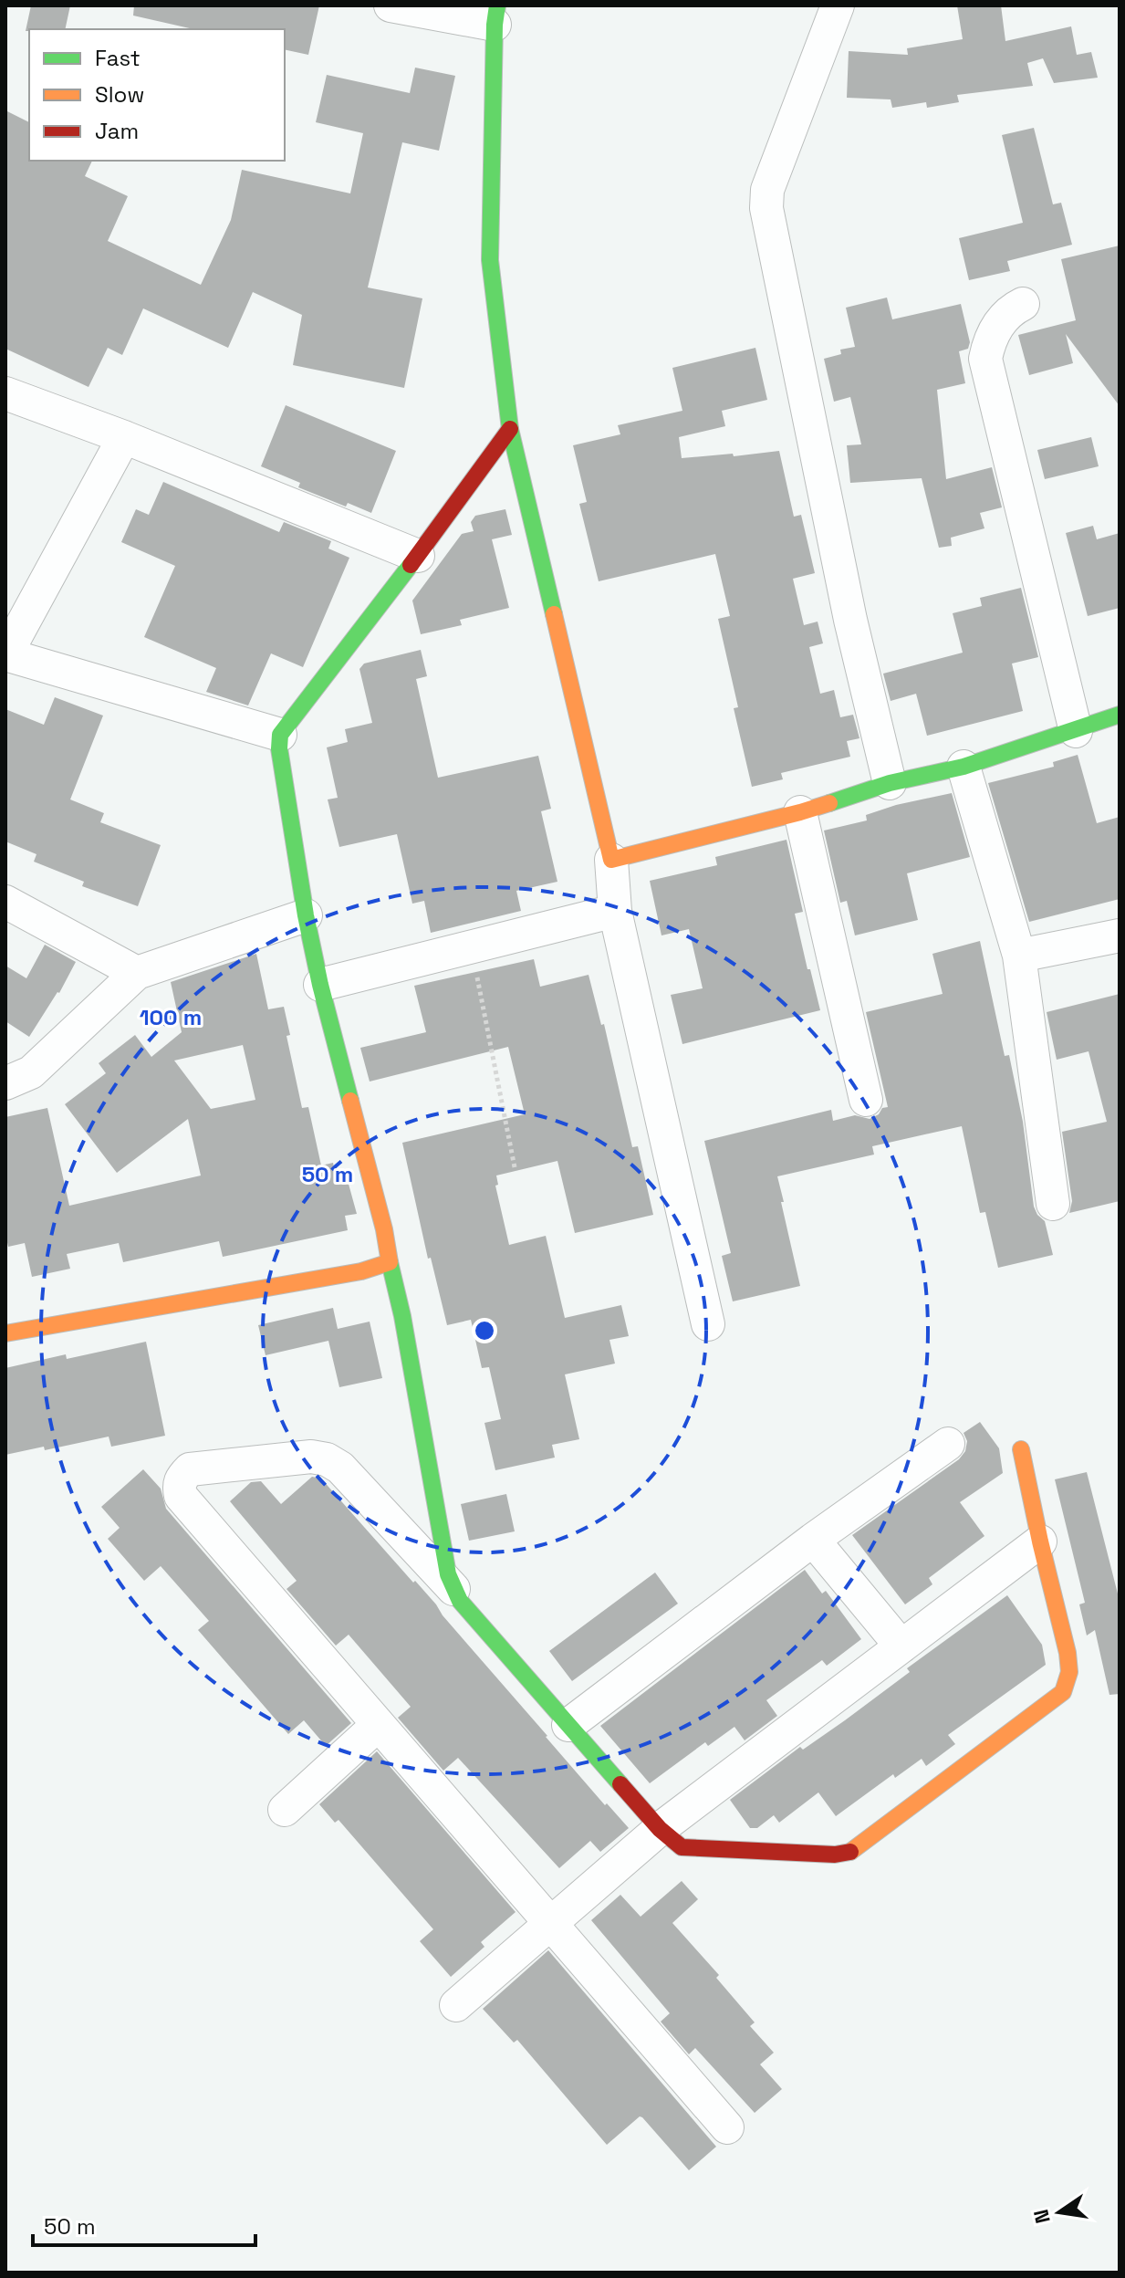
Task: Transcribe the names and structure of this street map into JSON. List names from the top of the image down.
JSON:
{
  "legend": ["Fast", "Slow", "Jam"],
  "scale_bar": "50 m",
  "north": "left",
  "rings": ["100 m", "50 m"]
}
